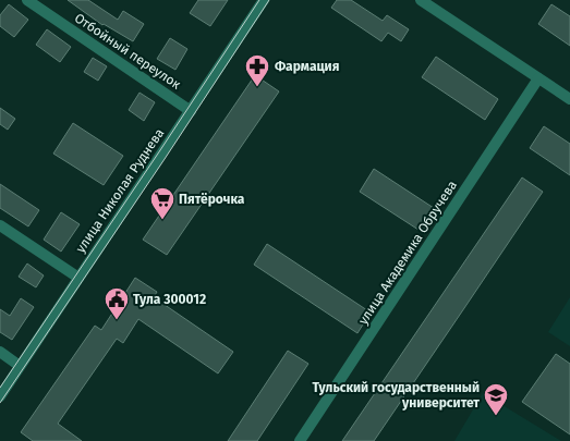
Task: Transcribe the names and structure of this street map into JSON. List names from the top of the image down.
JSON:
{
  "streets": {
    "street": ["Отбойный переулок", "улица Николая Руднева", "улица Академика Обручева"]
  },
  "crossings": [
    ["Отбойный переулок", "улица Николая Руднева"]
  ],
  "places": {
    "pharmacy": ["Фармация"],
    "supermarket": ["Пятёрочка"],
    "public building": ["Тула 300012"],
    "school or university": ["Тульский государственный университет"]
  }
}
